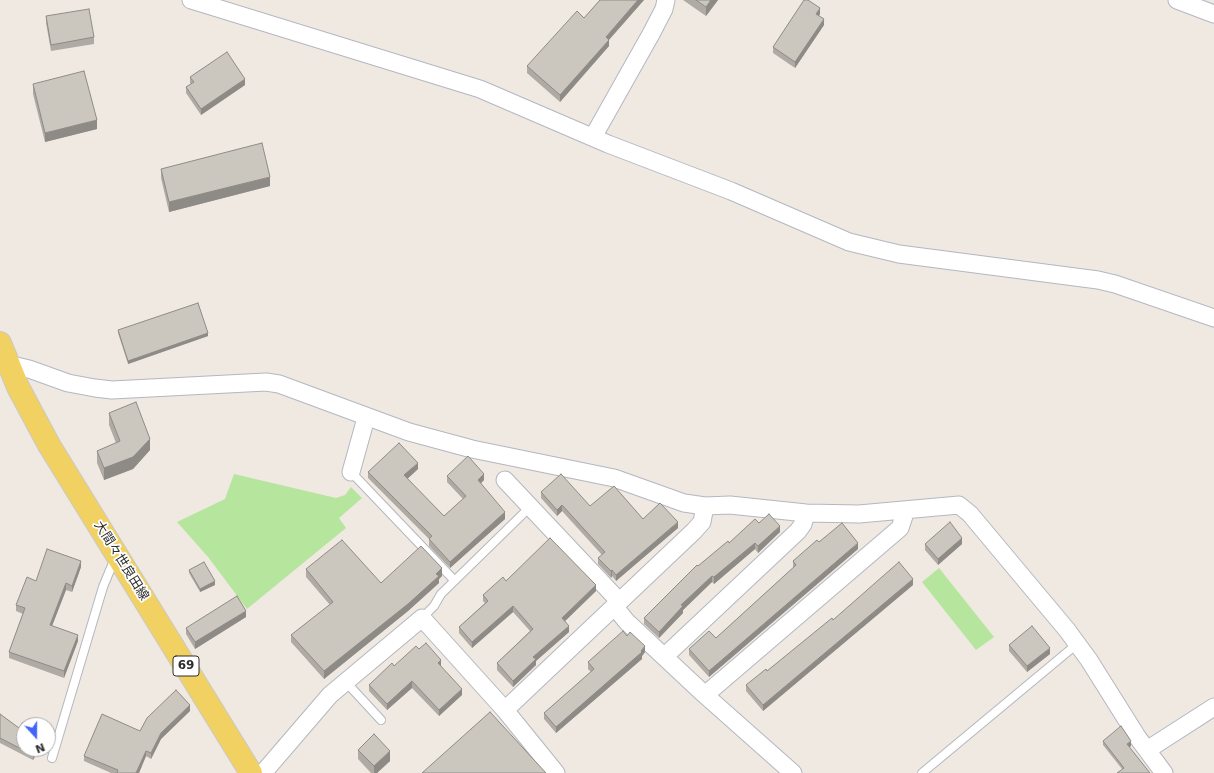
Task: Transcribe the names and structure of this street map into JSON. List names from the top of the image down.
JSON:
{
  "streets": {
    "main road": ["大間々世良田線", "69"]
  },
  "north": "bottom"
}
